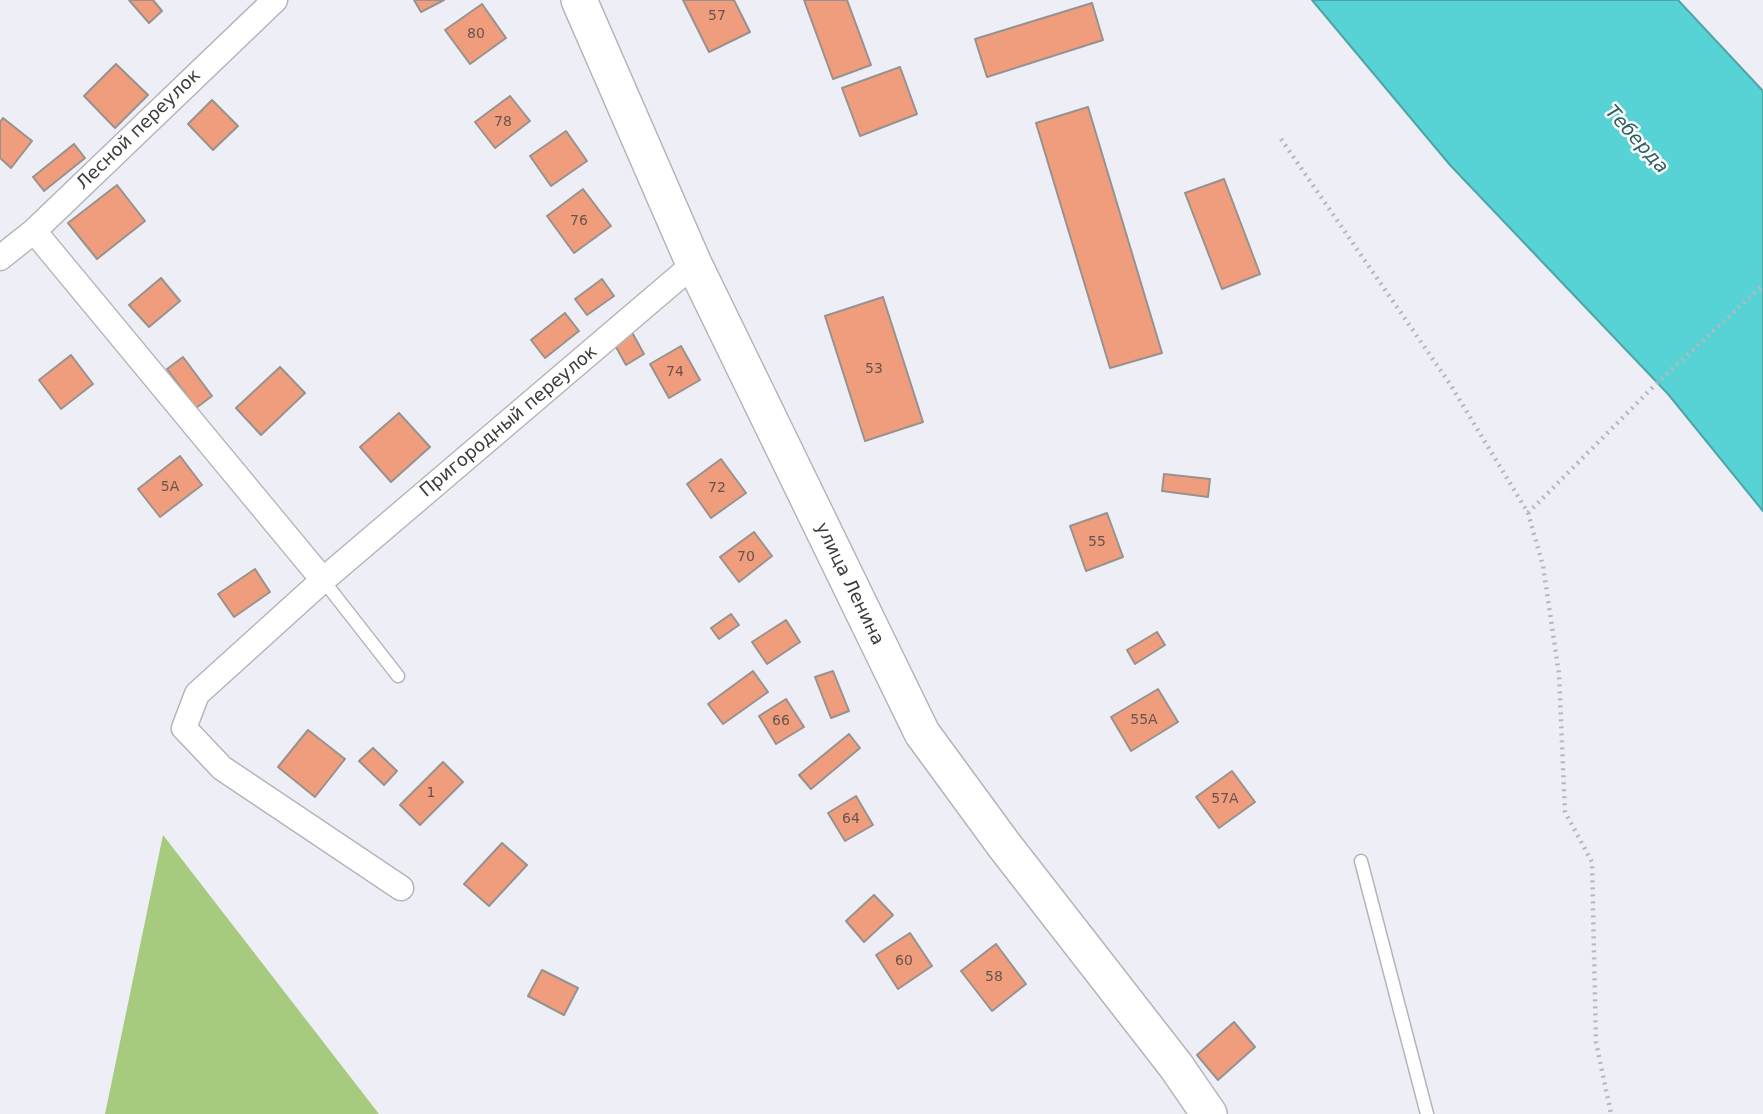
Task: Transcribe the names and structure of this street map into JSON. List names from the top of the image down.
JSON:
{
  "streets": {
    "main road": ["улица Ленина"],
    "street": ["Лесной переулок", "Пригородный переулок"]
  },
  "crossings": [
    ["Пригородный переулок", "улица Ленина"]
  ],
  "water": ["Теберда"],
  "house_numbers": [
    "57",
    "80",
    "78",
    "76",
    "53",
    "74",
    "5А",
    "72",
    "55",
    "70",
    "55А",
    "66",
    "1",
    "57А",
    "64",
    "60",
    "58"
  ]
}
